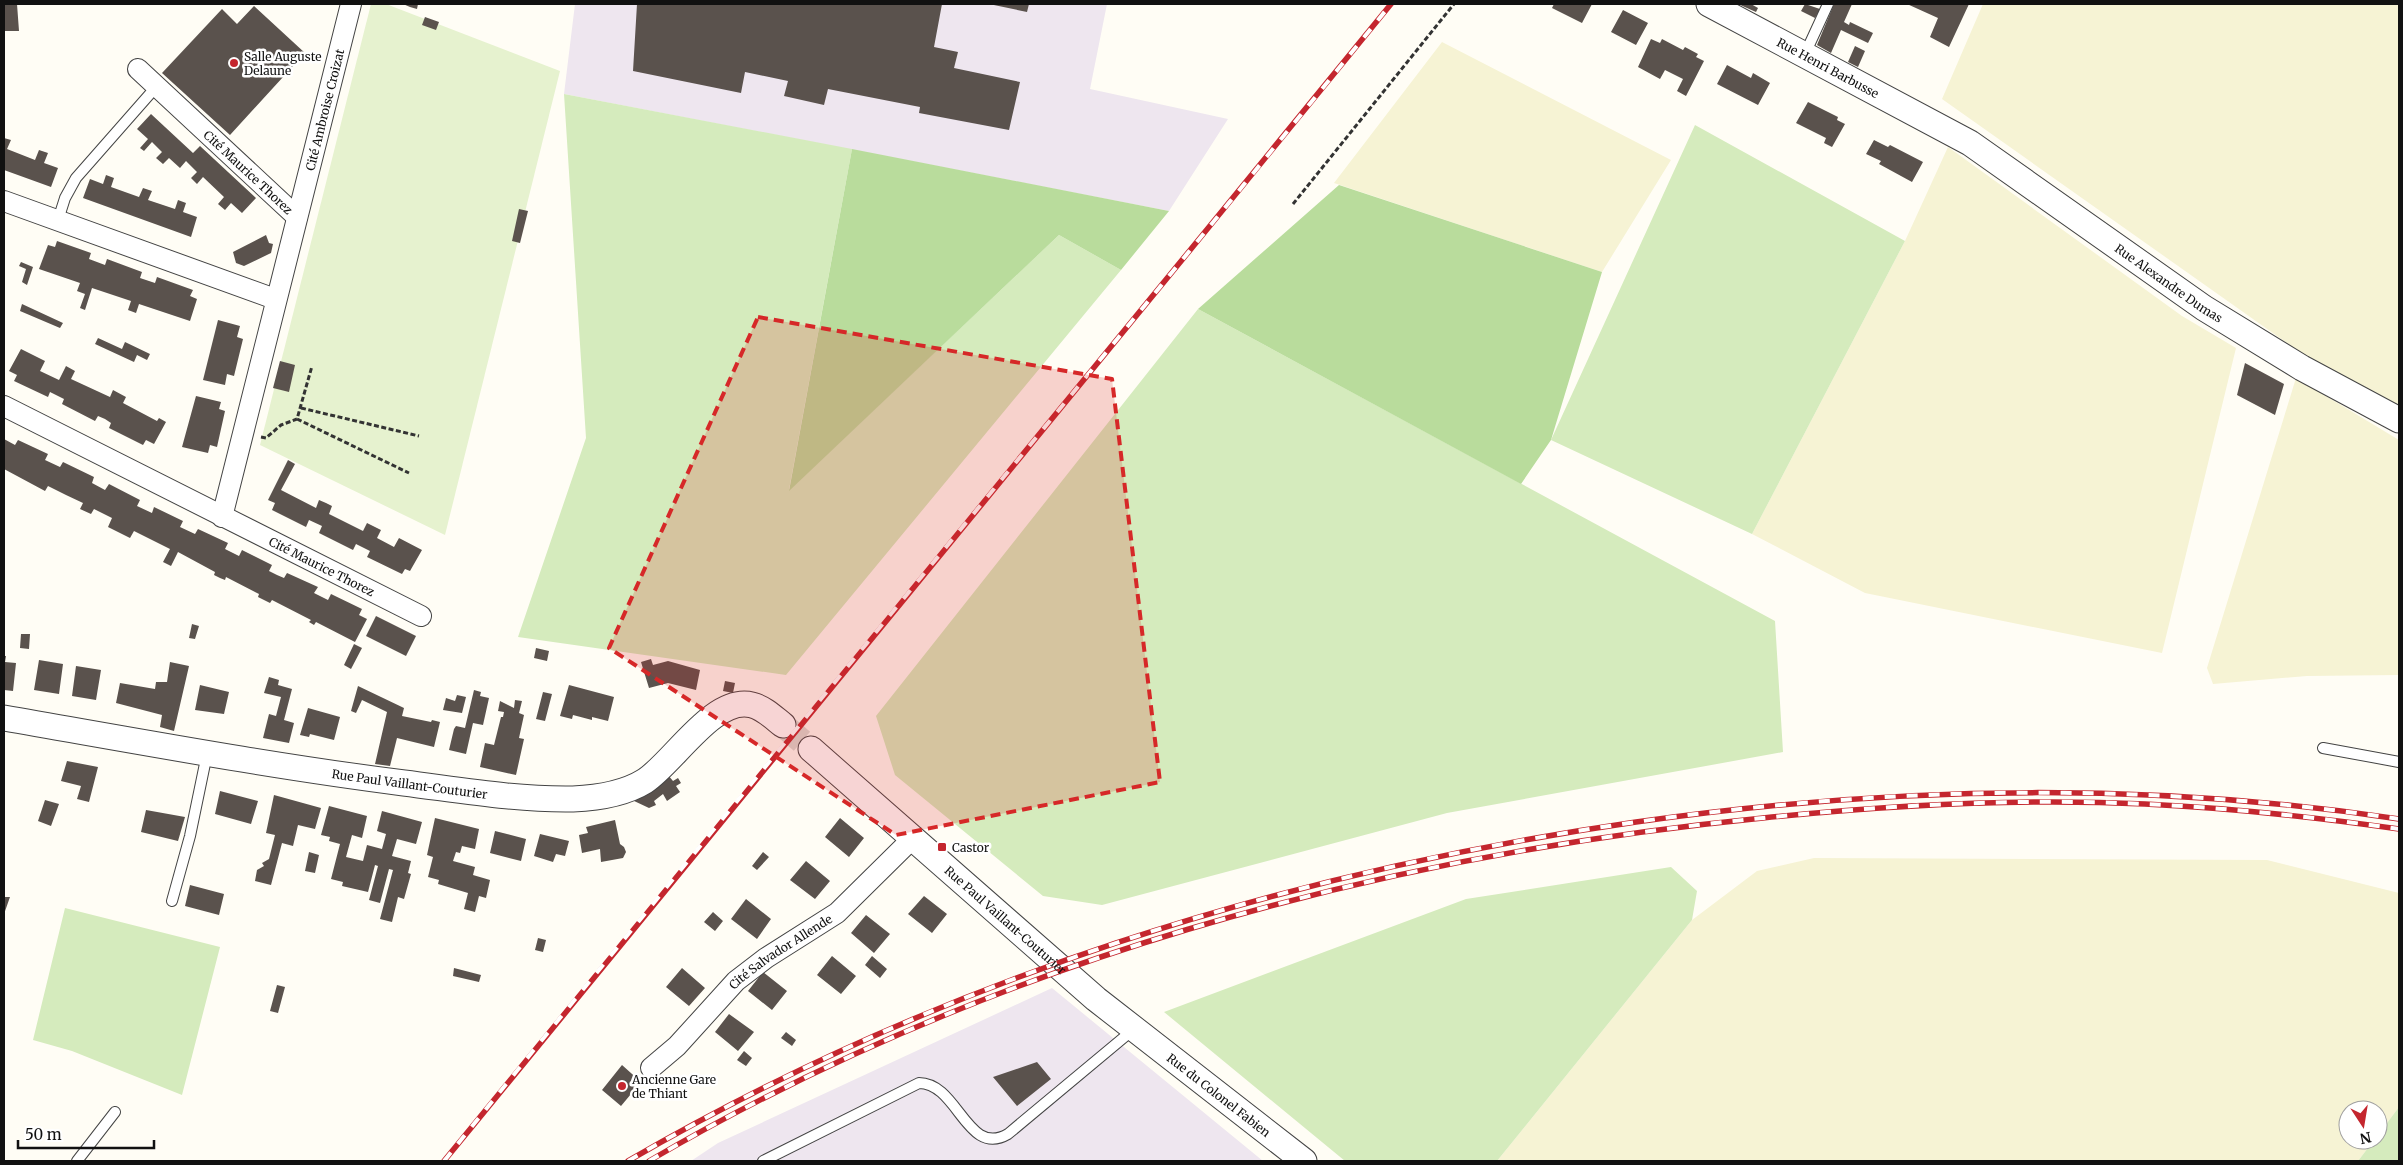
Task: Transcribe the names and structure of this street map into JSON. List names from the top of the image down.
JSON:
{
  "streets": {
    "street": [
      "Rue Henri Barbusse",
      "Cité Ambroise Croizat",
      "Cité Maurice Thorez",
      "Rue Alexandre Dumas",
      "Rue Paul Vaillant-Couturier",
      "Cité Salvador Allende",
      "Rue du Colonel Fabien"
    ]
  },
  "crossings": [
    ["Rue Henri Barbusse", "Rue Alexandre Dumas"],
    ["Cité Ambroise Croizat", "Cité Maurice Thorez"],
    ["Rue Paul Vaillant-Couturier", "Cité Salvador Allende"],
    ["Rue Paul Vaillant-Couturier", "Rue du Colonel Fabien"]
  ],
  "places": {
    "other": ["Salle Auguste Delaune", "Ancienne Gare de Thiant"],
    "transit": ["Castor"]
  },
  "scale_bar": "50 m",
  "north": "bottom"
}
